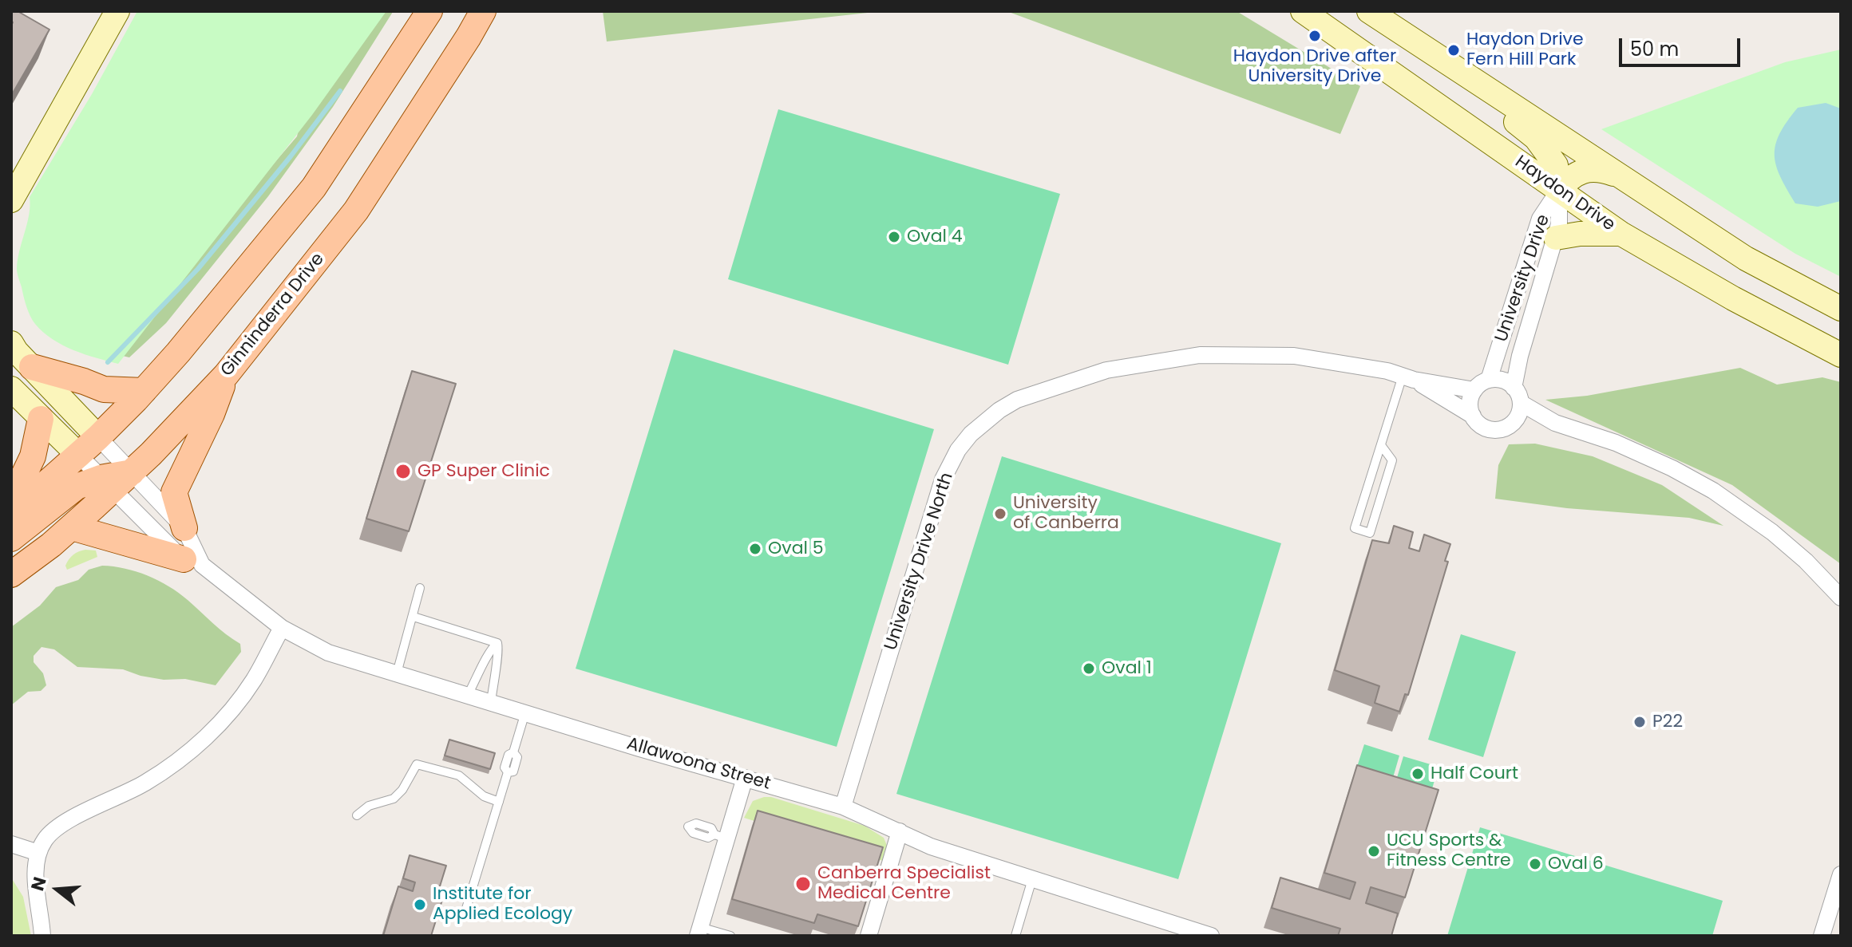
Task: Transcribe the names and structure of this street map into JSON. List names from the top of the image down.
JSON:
{
  "streets": {
    "main road": ["Haydon Drive", "Ginninderra Drive"],
    "street": ["University Drive", "University Drive North", "Allawoona Street"]
  },
  "crossings": [
    ["Haydon Drive", "University Drive"],
    ["University Drive", "University Drive North"],
    ["Ginninderra Drive", "Allawoona Street"],
    ["University Drive North", "Allawoona Street"]
  ],
  "places": [
    "Haydon Drive after University Drive",
    "Haydon Drive Fern Hill Park",
    "Oval 4",
    "GP Super Clinic",
    "University of Canberra",
    "Oval 5",
    "Oval 1",
    "P22",
    "Half Court",
    "UCU Sports & Fitness Centre",
    "Oval 6",
    "Canberra Specialist Medical Centre",
    "Institute for Applied Ecology"
  ],
  "scale_bar": "50 m",
  "north": "left"
}
